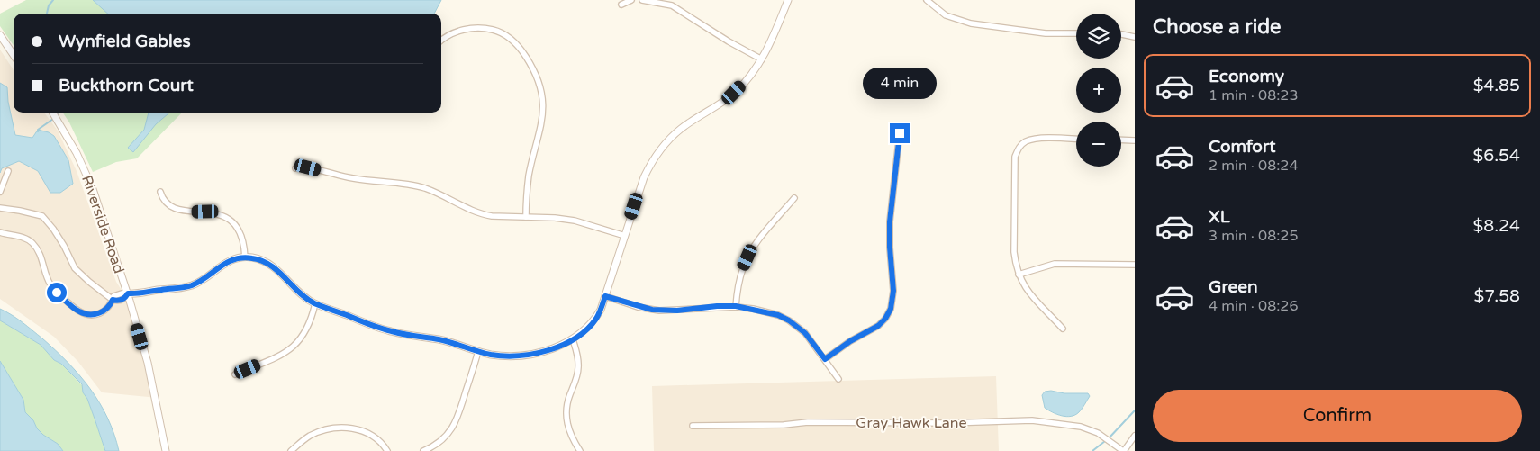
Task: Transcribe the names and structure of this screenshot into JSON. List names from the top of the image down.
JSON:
{
  "streets": {
    "street": ["Riverside Road", "Gray Hawk Lane"]
  },
  "page": {
    "heading": "Choose a ride",
    "map_buttons": ["+", "−"],
    "banner": ["Wynfield Gables", "Buckthorn Court"],
    "list": [
      {
        "name": "Economy",
        "note": "1 min · 08:23",
        "value": "$4.85"
      },
      {
        "name": "Comfort",
        "note": "2 min · 08:24",
        "value": "$6.54"
      },
      {
        "name": "XL",
        "note": "3 min · 08:25",
        "value": "$8.24"
      },
      {
        "name": "Green",
        "note": "4 min · 08:26",
        "value": "$7.58"
      }
    ],
    "bubble": "4 min",
    "buttons": "Confirm"
  }
}
